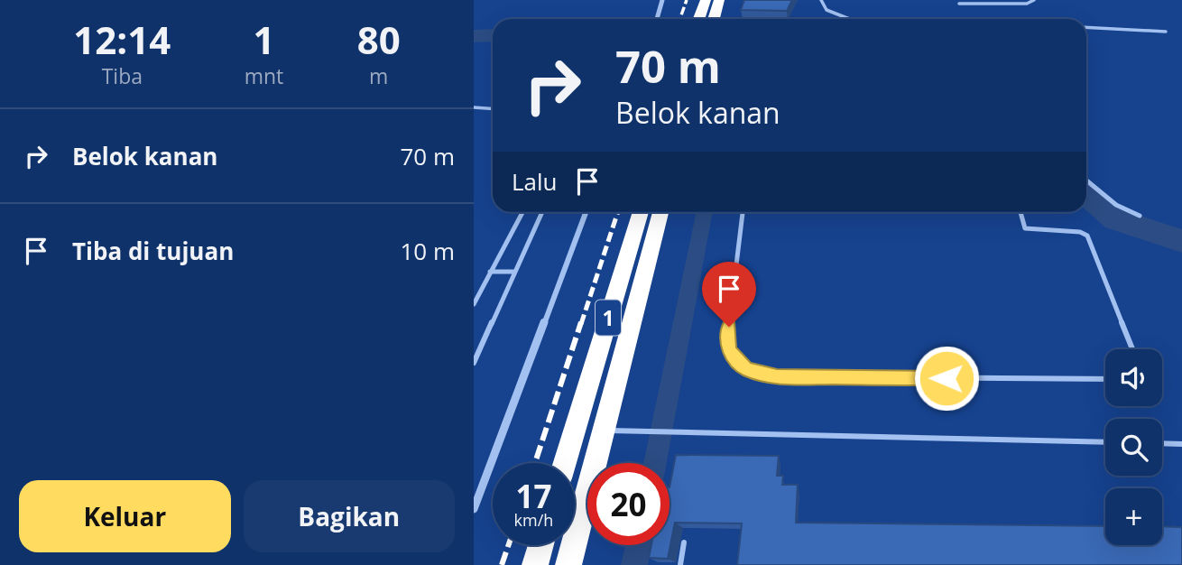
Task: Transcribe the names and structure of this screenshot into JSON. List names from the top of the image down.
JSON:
{
  "streets": {
    "highway": ["1"]
  },
  "page": {
    "eta": [
      "12:14",
      "Tiba",
      "1",
      "mnt",
      "80",
      "m"
    ],
    "turn": ["70 m", "Belok kanan"],
    "list": [
      {
        "name": "Belok kanan",
        "value": "70 m"
      },
      {
        "name": "Tiba di tujuan",
        "value": "10 m"
      }
    ],
    "then": "Lalu",
    "map_buttons": "+",
    "speed": "17 km/h",
    "limit": "20",
    "buttons": ["Keluar", "Bagikan"]
  }
}
